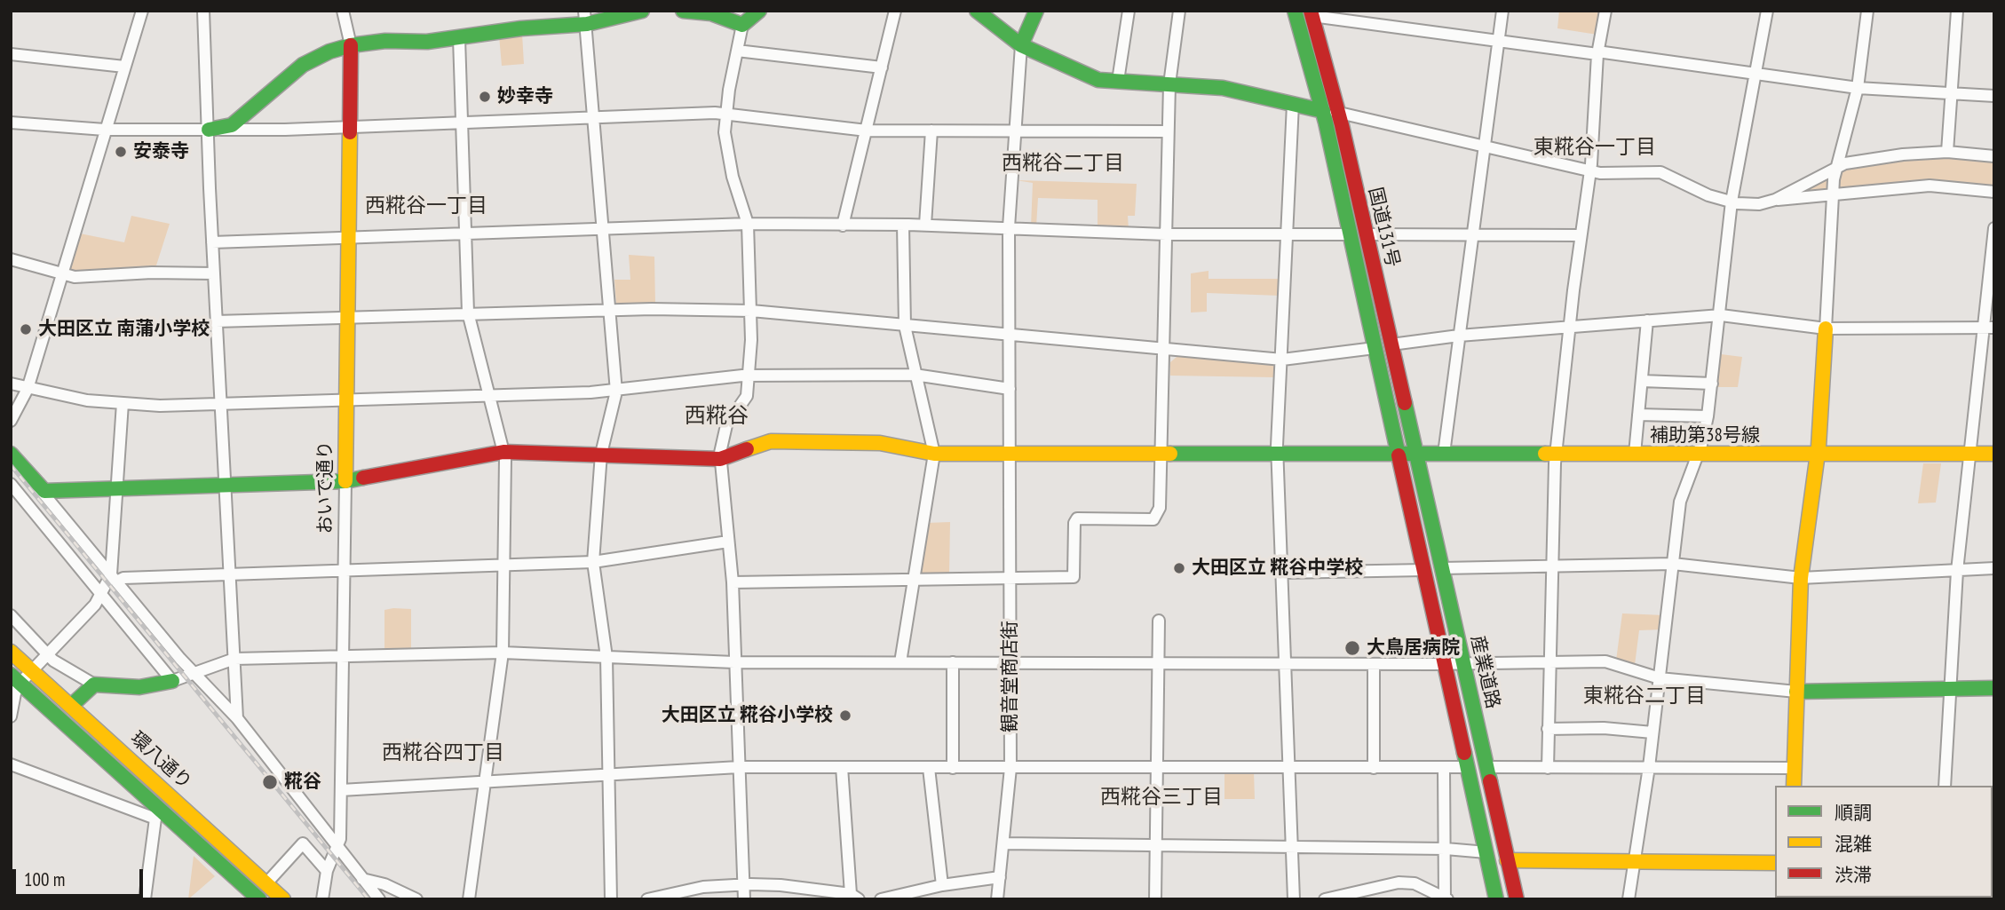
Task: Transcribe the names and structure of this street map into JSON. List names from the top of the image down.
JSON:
{
  "streets": {
    "main road": [
      "国道131号",
      "補助第38号線",
      "おいで通り",
      "産業道路",
      "環八通り"
    ],
    "street": ["観音堂商店街"]
  },
  "crossings": [
    ["国道131号", "補助第38号線"],
    ["国道131号", "産業道路"],
    ["補助第38号線", "産業道路"],
    ["補助第38号線", "観音堂商店街"]
  ],
  "districts": [
    "東糀谷一丁目",
    "西糀谷二丁目",
    "西糀谷一丁目",
    "西糀谷",
    "東糀谷二丁目",
    "西糀谷四丁目",
    "西糀谷三丁目"
  ],
  "places": [
    "妙幸寺",
    "安泰寺",
    "大田区立 南蒲小学校",
    "大田区立 糀谷中学校",
    "大鳥居病院",
    "大田区立 糀谷小学校",
    "糀谷"
  ],
  "legend": ["順調", "混雑", "渋滞"],
  "scale_bar": "100 m"
}
